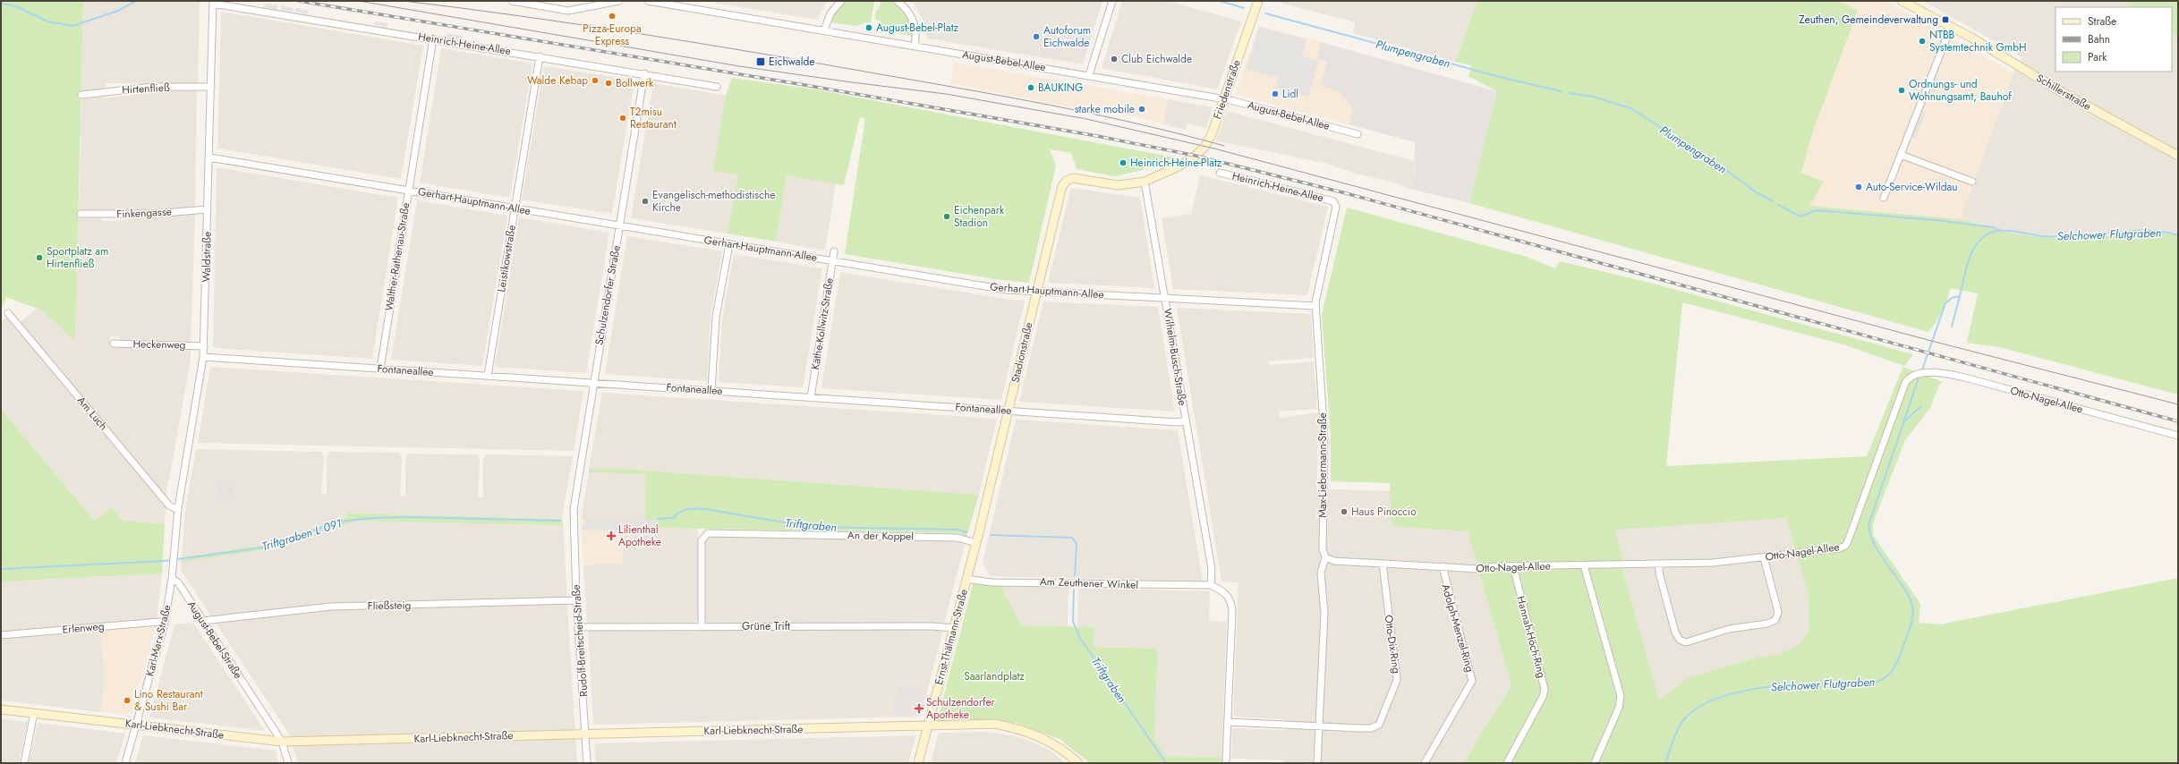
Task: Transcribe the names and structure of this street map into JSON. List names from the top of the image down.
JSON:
{
  "streets": {
    "street": [
      "Heinrich-Heine-Allee",
      "August-Bebel-Allee",
      "Hirtenfließ",
      "Friedenstraße",
      "Schillerstraße",
      "Gerhart-Hauptmann-Allee",
      "Finkengasse",
      "Waldstraße",
      "Walther-Rathenau-Straße",
      "Leistikowstraße",
      "Schulzendorfer Straße",
      "Käthe-Kollwitz-Straße",
      "Heckenweg",
      "Stadionstraße",
      "Wilhelm-Busch-Straße",
      "Fontaneallee",
      "Otto-Nagel-Allee",
      "Am Luch",
      "Max-Liebermann-Straße",
      "An der Koppel",
      "Am Zeuthener Winkel",
      "Fließsteig",
      "Grüne Trift",
      "Erlenweg",
      "Adolph-Menzel-Ring",
      "Ernst-Thälmann-Straße",
      "Hannah-Höch-Ring",
      "August-Bebel-Straße",
      "Karl-Marx-Straße",
      "Rudolf-Breitscheid-Straße",
      "Otto-Dix-Ring",
      "Karl-Liebknecht-Straße"
    ]
  },
  "crossings": [
    ["Heinrich-Heine-Allee", "Waldstraße"],
    ["Heinrich-Heine-Allee", "Walther-Rathenau-Straße"],
    ["Heinrich-Heine-Allee", "Leistikowstraße"],
    ["Heinrich-Heine-Allee", "Schulzendorfer Straße"],
    ["Heinrich-Heine-Allee", "Max-Liebermann-Straße"],
    ["August-Bebel-Allee", "Friedenstraße"],
    ["Hirtenfließ", "Waldstraße"],
    ["Friedenstraße", "Stadionstraße"],
    ["Friedenstraße", "Wilhelm-Busch-Straße"],
    ["Gerhart-Hauptmann-Allee", "Waldstraße"],
    ["Gerhart-Hauptmann-Allee", "Walther-Rathenau-Straße"],
    ["Gerhart-Hauptmann-Allee", "Leistikowstraße"],
    ["Gerhart-Hauptmann-Allee", "Schulzendorfer Straße"],
    ["Gerhart-Hauptmann-Allee", "Käthe-Kollwitz-Straße"],
    ["Gerhart-Hauptmann-Allee", "Stadionstraße"],
    ["Gerhart-Hauptmann-Allee", "Wilhelm-Busch-Straße"],
    ["Gerhart-Hauptmann-Allee", "Max-Liebermann-Straße"],
    ["Finkengasse", "Waldstraße"],
    ["Waldstraße", "Heckenweg"],
    ["Waldstraße", "Fontaneallee"],
    ["Waldstraße", "Am Luch"],
    ["Walther-Rathenau-Straße", "Fontaneallee"],
    ["Leistikowstraße", "Fontaneallee"],
    ["Schulzendorfer Straße", "Fontaneallee"],
    ["Schulzendorfer Straße", "Rudolf-Breitscheid-Straße"],
    ["Käthe-Kollwitz-Straße", "Fontaneallee"],
    ["Stadionstraße", "Wilhelm-Busch-Straße"],
    ["Stadionstraße", "Fontaneallee"],
    ["Stadionstraße", "Ernst-Thälmann-Straße"],
    ["Wilhelm-Busch-Straße", "Fontaneallee"],
    ["Wilhelm-Busch-Straße", "Am Zeuthener Winkel"],
    ["Otto-Nagel-Allee", "Max-Liebermann-Straße"],
    ["Otto-Nagel-Allee", "Adolph-Menzel-Ring"],
    ["Otto-Nagel-Allee", "Hannah-Höch-Ring"],
    ["Otto-Nagel-Allee", "Otto-Dix-Ring"],
    ["Max-Liebermann-Straße", "Otto-Dix-Ring"],
    ["An der Koppel", "Grüne Trift"],
    ["An der Koppel", "Ernst-Thälmann-Straße"],
    ["Am Zeuthener Winkel", "Ernst-Thälmann-Straße"],
    ["Fließsteig", "August-Bebel-Straße"],
    ["Fließsteig", "Rudolf-Breitscheid-Straße"],
    ["Grüne Trift", "Ernst-Thälmann-Straße"],
    ["Grüne Trift", "Rudolf-Breitscheid-Straße"],
    ["Erlenweg", "Karl-Marx-Straße"],
    ["Ernst-Thälmann-Straße", "Karl-Liebknecht-Straße"],
    ["August-Bebel-Straße", "Karl-Marx-Straße"],
    ["August-Bebel-Straße", "Karl-Liebknecht-Straße"],
    ["Karl-Marx-Straße", "Karl-Liebknecht-Straße"],
    ["Rudolf-Breitscheid-Straße", "Karl-Liebknecht-Straße"]
  ],
  "water": [
    "Plumpengraben",
    "Selchower Flutgraben",
    "Triftgraben",
    "Triftgraben L 091"
  ],
  "parks": ["Saarlandplatz"],
  "places": {
    "other": [
      "Pizza-Europa Express",
      "August-Bebel-Platz",
      "Autoforum Eichwalde",
      "NTBB Systemtechnik GmbH",
      "Club Eichwalde",
      "Walde Kebap",
      "Bollwerk",
      "BAUKING",
      "Ordnungs- und Wohnungsamt, Bauhof",
      "Lidl",
      "starke mobile",
      "T2misu Restaurant",
      "Heinrich-Heine-Platz",
      "Auto-Service-Wildau",
      "Evangelisch-methodistische Kirche",
      "Eichenpark Stadion",
      "Sportplatz am Hirtenfließ",
      "Haus Pinoccio",
      "Lino Restaurant & Sushi Bar"
    ],
    "transit": ["Zeuthen, Gemeindeverwaltung", "Eichwalde"],
    "health": ["Lilienthal Apotheke", "Schulzendorfer Apotheke"]
  },
  "legend": ["Straße", "Bahn", "Park"]
}
